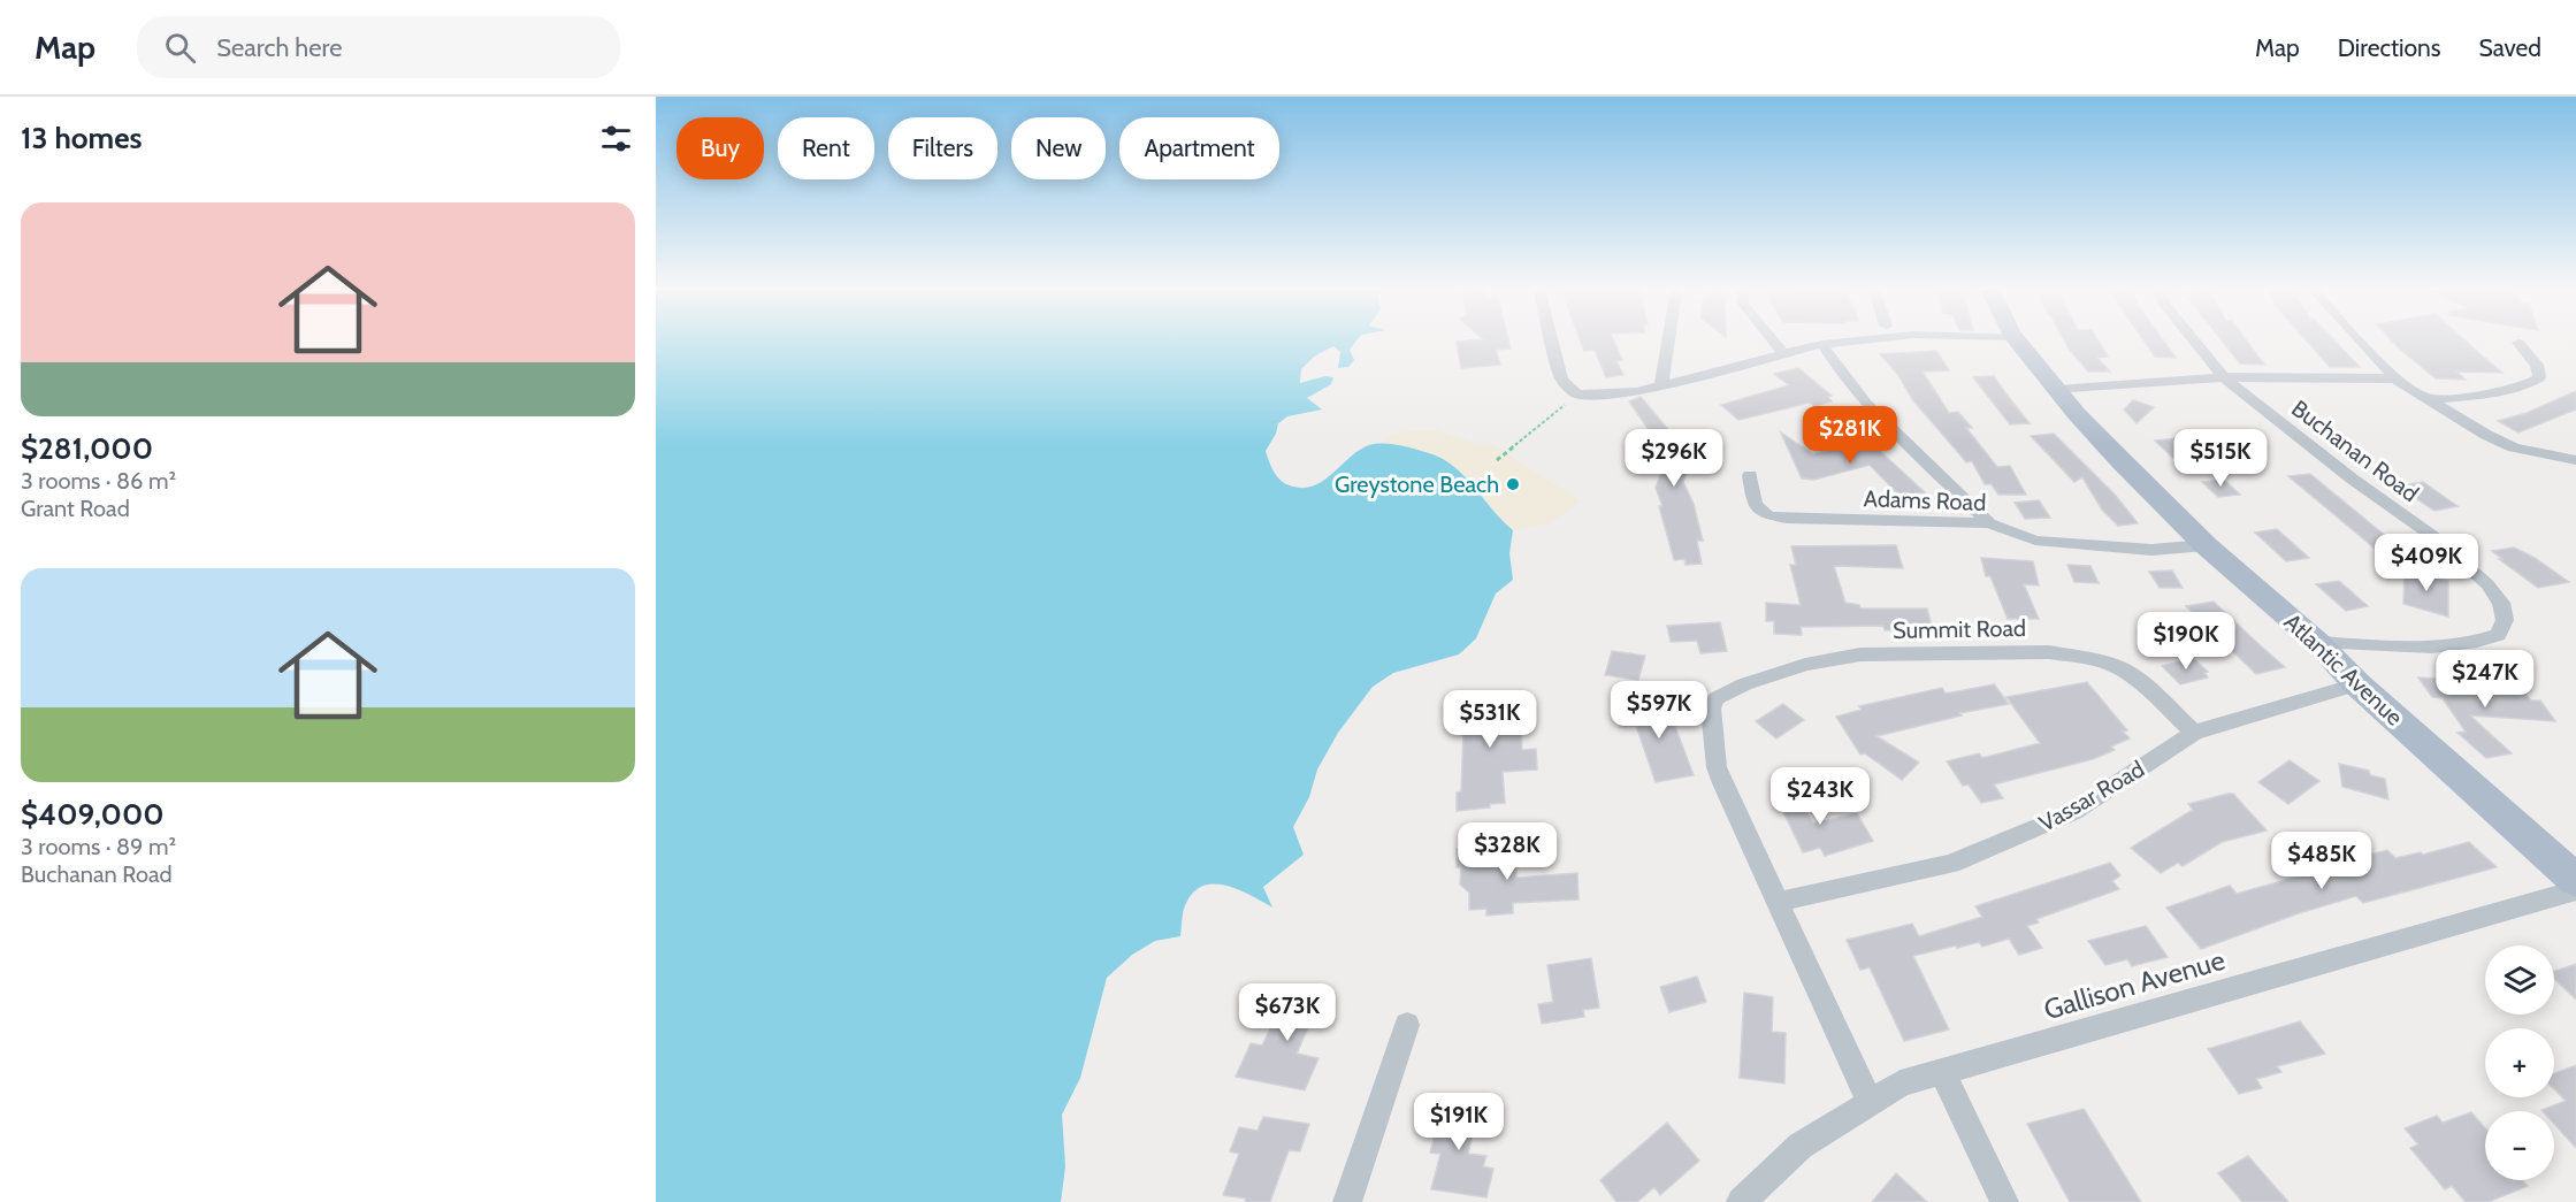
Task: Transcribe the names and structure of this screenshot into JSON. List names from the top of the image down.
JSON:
{
  "streets": {
    "main road": ["Atlantic Avenue"],
    "street": [
      "Buchanan Road",
      "Adams Road",
      "Summit Road",
      "Vassar Road",
      "Gallison Avenue"
    ]
  },
  "crossings": [
    ["Buchanan Road", "Atlantic Avenue"],
    ["Adams Road", "Atlantic Avenue"],
    ["Summit Road", "Vassar Road"],
    ["Atlantic Avenue", "Vassar Road"]
  ],
  "places": ["Greystone Beach"],
  "page": {
    "header": "Map",
    "search": "Search here",
    "nav": ["Map", "Directions", "Saved"],
    "heading": "13 homes",
    "chip": [
      "Buy",
      "Rent",
      "Filters",
      "New",
      "Apartment"
    ],
    "list": [
      {
        "name": "$281,000",
        "note": "3 rooms · 86 m² · Grant Road"
      },
      {
        "name": "$409,000",
        "note": "3 rooms · 89 m² · Buchanan Road"
      }
    ],
    "price": [
      "$281K",
      "$296K",
      "$515K",
      "$409K",
      "$190K",
      "$247K",
      "$597K",
      "$531K",
      "$243K",
      "$328K",
      "$485K",
      "$673K",
      "$191K"
    ],
    "map_buttons": ["+", "−"]
  }
}
